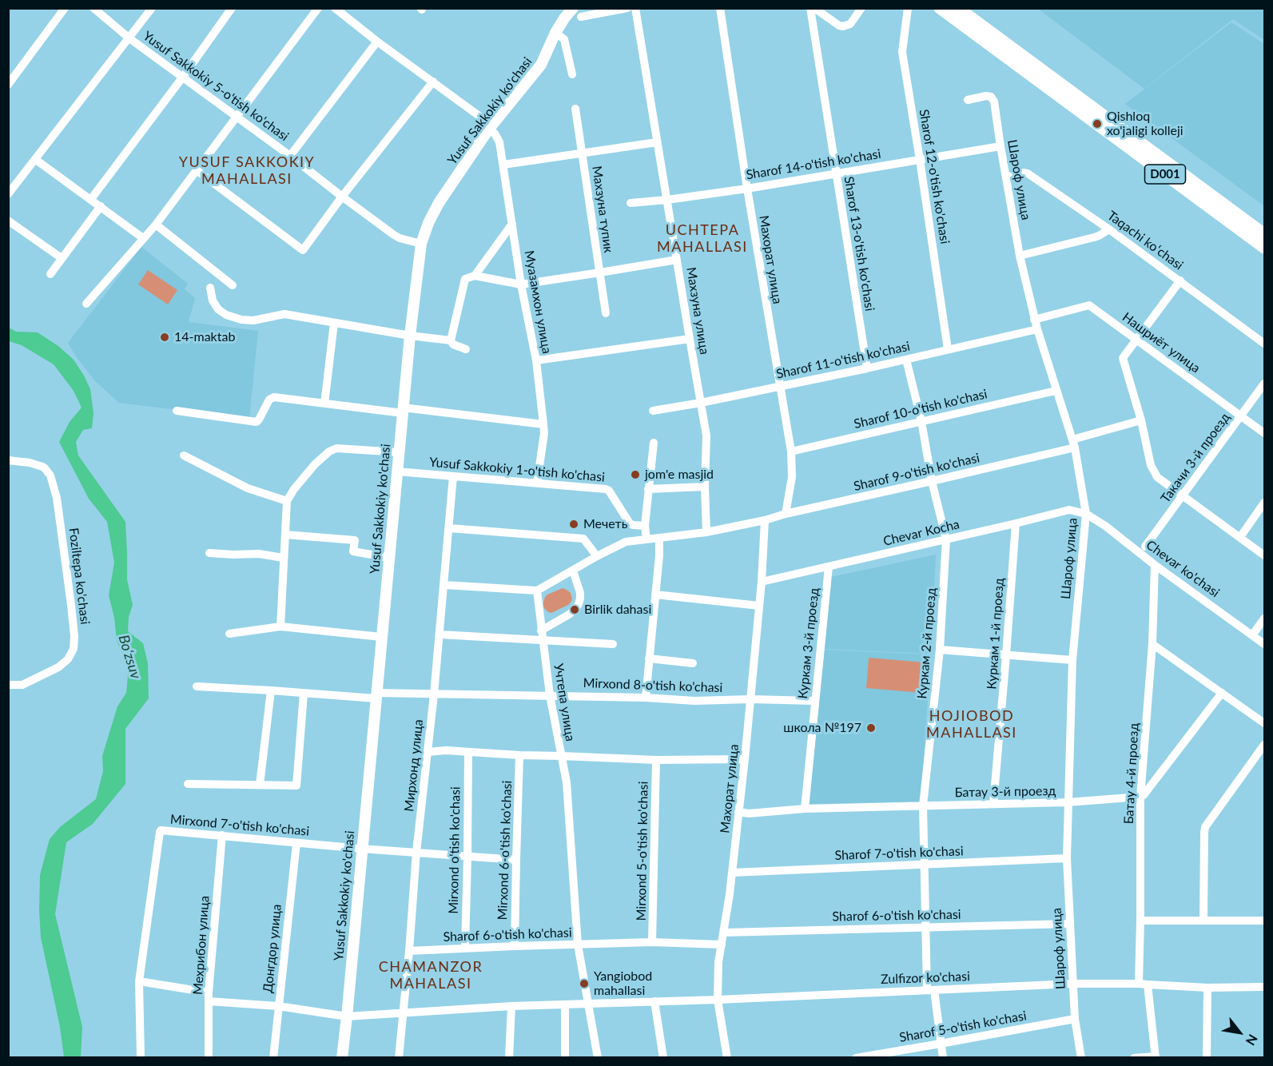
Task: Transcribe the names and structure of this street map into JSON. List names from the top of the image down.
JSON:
{
  "streets": {
    "highway": ["D001"],
    "main road": ["Yusuf Sakkokiy ko'chasi"],
    "street": [
      "Yusuf Sakkokiy 5-o'tish ko'chasi",
      "Sharof 14-o'tish ko'chasi",
      "Sharof 12-o'tish ko'chasi",
      "Шароф улица",
      "Махзуна тупик",
      "Taqachi koʻchasi",
      "Sharof 13-o'tish ko'chasi",
      "Махорат улица",
      "Муазамхон улица",
      "Махзуна улица",
      "Нашриёт улица",
      "Sharof 11-o'tish ko'chasi",
      "Sharof 10-o'tish ko'chasi",
      "Такачи 3-й проезд",
      "Yusuf Sakkokiy 1-o'tish ko'chasi",
      "Sharof 9-o'tish ko'chasi",
      "Chevar Kocha",
      "Chevar ko'chasi",
      "Foziltepa ko'chasi",
      "Куркам 1-й проезд",
      "Куркам 3-й проезд",
      "Куркам 2-й проезд",
      "Mirxond 8-o'tish ko'chasi",
      "Учтепа улица",
      "Мирхонд улица",
      "Батау 4-й проезд",
      "Батау 3-й проезд",
      "Mirxond 7-o'tish ko'chasi",
      "Mirxond o'tish ko'chasi",
      "Mirxond 6-o'tish ko'chasi",
      "Mirxond 5-o'tish ko'chasi",
      "Sharof 7-o'tish ko'chasi",
      "Sharof 6-o'tish ko'chasi",
      "Мехрибон улица",
      "Донгдор улица",
      "Zulfizor ko'chasi",
      "Sharof 5-o'tish ko'chasi"
    ]
  },
  "crossings": [
    ["Yusuf Sakkokiy 5-o'tish ko'chasi", "Yusuf Sakkokiy ko'chasi"],
    ["Yusuf Sakkokiy ko'chasi", "Муазамхон улица"],
    ["Yusuf Sakkokiy ko'chasi", "Yusuf Sakkokiy 1-o'tish ko'chasi"],
    ["Yusuf Sakkokiy ko'chasi", "Mirxond 8-o'tish ko'chasi"],
    ["Yusuf Sakkokiy ko'chasi", "Mirxond 7-o'tish ko'chasi"],
    ["Yusuf Sakkokiy ko'chasi", "Zulfizor ko'chasi"],
    ["Sharof 14-o'tish ko'chasi", "Sharof 12-o'tish ko'chasi"],
    ["Sharof 14-o'tish ko'chasi", "Шароф улица"],
    ["Sharof 14-o'tish ko'chasi", "Sharof 13-o'tish ko'chasi"],
    ["Sharof 14-o'tish ko'chasi", "Махорат улица"],
    ["Sharof 14-o'tish ko'chasi", "Махзуна улица"],
    ["Sharof 12-o'tish ko'chasi", "Sharof 11-o'tish ko'chasi"],
    ["Шароф улица", "Taqachi koʻchasi"],
    ["Шароф улица", "Нашриёт улица"],
    ["Шароф улица", "Sharof 11-o'tish ko'chasi"],
    ["Шароф улица", "Sharof 10-o'tish ko'chasi"],
    ["Шароф улица", "Sharof 9-o'tish ko'chasi"],
    ["Шароф улица", "Chevar Kocha"],
    ["Шароф улица", "Chevar ko'chasi"],
    ["Шароф улица", "Батау 3-й проезд"],
    ["Шароф улица", "Sharof 7-o'tish ko'chasi"],
    ["Шароф улица", "Sharof 6-o'tish ko'chasi"],
    ["Шароф улица", "Zulfizor ko'chasi"],
    ["Шароф улица", "Sharof 5-o'tish ko'chasi"],
    ["Sharof 13-o'tish ko'chasi", "Sharof 11-o'tish ko'chasi"],
    ["Махорат улица", "Sharof 11-o'tish ko'chasi"],
    ["Махорат улица", "Sharof 10-o'tish ko'chasi"],
    ["Махорат улица", "Sharof 9-o'tish ko'chasi"],
    ["Махорат улица", "Chevar Kocha"],
    ["Махорат улица", "Mirxond 8-o'tish ko'chasi"],
    ["Махорат улица", "Батау 3-й проезд"],
    ["Махорат улица", "Sharof 7-o'tish ko'chasi"],
    ["Махорат улица", "Sharof 6-o'tish ko'chasi"],
    ["Махорат улица", "Zulfizor ko'chasi"],
    ["Муазамхон улица", "Yusuf Sakkokiy 1-o'tish ko'chasi"],
    ["Махзуна улица", "Sharof 11-o'tish ko'chasi"],
    ["Нашриёт улица", "Такачи 3-й проезд"],
    ["Sharof 11-o'tish ko'chasi", "Куркам 2-й проезд"],
    ["Sharof 10-o'tish ko'chasi", "Куркам 2-й проезд"],
    ["Yusuf Sakkokiy 1-o'tish ko'chasi", "Мирхонд улица"],
    ["Sharof 9-o'tish ko'chasi", "Куркам 2-й проезд"],
    ["Chevar Kocha", "Chevar ko'chasi"],
    ["Chevar Kocha", "Куркам 1-й проезд"],
    ["Chevar Kocha", "Куркам 3-й проезд"],
    ["Chevar Kocha", "Куркам 2-й проезд"],
    ["Chevar ko'chasi", "Батау 4-й проезд"],
    ["Куркам 1-й проезд", "Батау 3-й проезд"],
    ["Куркам 3-й проезд", "Mirxond 8-o'tish ko'chasi"],
    ["Куркам 3-й проезд", "Батау 3-й проезд"],
    ["Куркам 2-й проезд", "Батау 3-й проезд"],
    ["Куркам 2-й проезд", "Sharof 7-o'tish ko'chasi"],
    ["Куркам 2-й проезд", "Sharof 6-o'tish ko'chasi"],
    ["Куркам 2-й проезд", "Zulfizor ko'chasi"],
    ["Куркам 2-й проезд", "Sharof 5-o'tish ko'chasi"],
    ["Mirxond 8-o'tish ko'chasi", "Учтепа улица"],
    ["Mirxond 8-o'tish ko'chasi", "Мирхонд улица"],
    ["Учтепа улица", "Sharof 6-o'tish ko'chasi"],
    ["Учтепа улица", "Zulfizor ko'chasi"],
    ["Мирхонд улица", "Mirxond 7-o'tish ko'chasi"],
    ["Мирхонд улица", "Sharof 6-o'tish ko'chasi"],
    ["Мирхонд улица", "Zulfizor ko'chasi"],
    ["Батау 4-й проезд", "Батау 3-й проезд"],
    ["Батау 4-й проезд", "Zulfizor ko'chasi"],
    ["Mirxond 7-o'tish ko'chasi", "Mirxond o'tish ko'chasi"],
    ["Mirxond 7-o'tish ko'chasi", "Mirxond 6-o'tish ko'chasi"],
    ["Mirxond 7-o'tish ko'chasi", "Мехрибон улица"],
    ["Mirxond 7-o'tish ko'chasi", "Донгдор улица"],
    ["Mirxond 7-o'tish ko'chasi", "Zulfizor ko'chasi"],
    ["Mirxond o'tish ko'chasi", "Sharof 6-o'tish ko'chasi"],
    ["Mirxond 6-o'tish ko'chasi", "Sharof 6-o'tish ko'chasi"],
    ["Mirxond 5-o'tish ko'chasi", "Sharof 6-o'tish ko'chasi"],
    ["Мехрибон улица", "Zulfizor ko'chasi"],
    ["Донгдор улица", "Zulfizor ko'chasi"]
  ],
  "districts": [
    "YUSUF SAKKOKIY MAHALLASI",
    "UCHTEPA MAHALLASI",
    "HOJIOBOD MAHALLASI",
    "CHAMANZOR MAHALASI"
  ],
  "water": ["Boʻzsuv"],
  "places": [
    "Qishloq xo'jaligi kolleji",
    "14-maktab",
    "jom'e masjid",
    "Мечеть",
    "Birlik dahasi",
    "школа №197",
    "Yangiobod mahallasi"
  ],
  "north": "bottom right"
}
